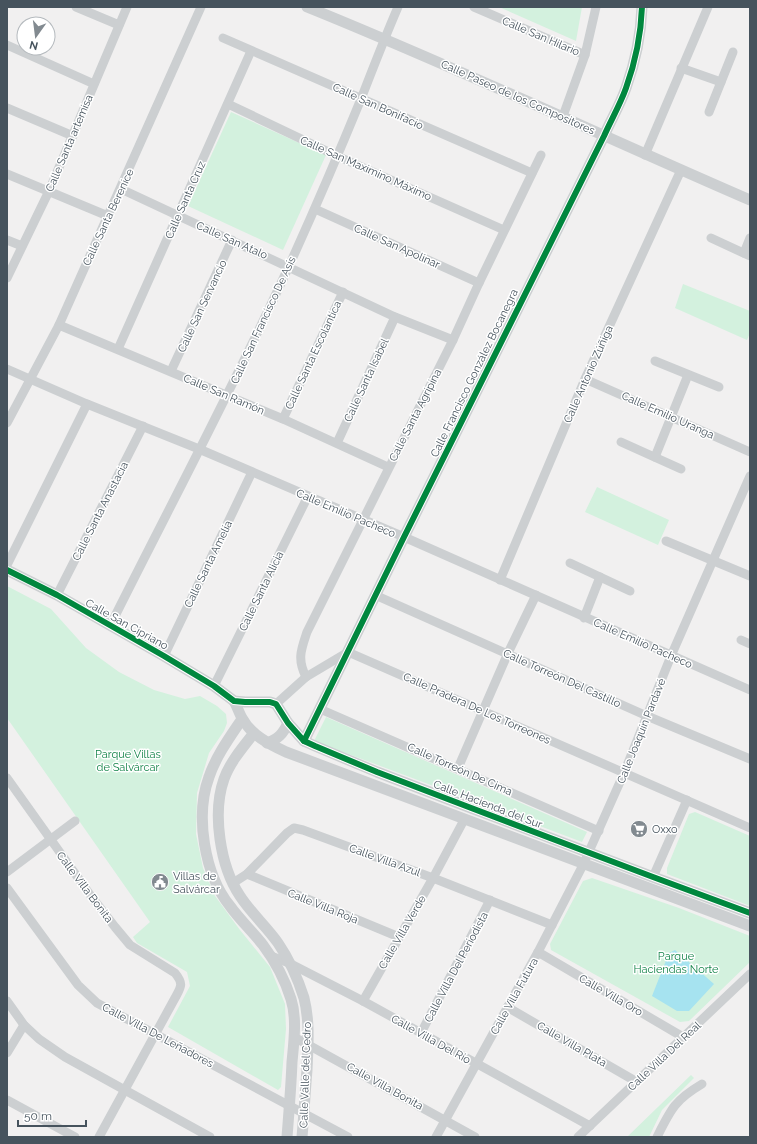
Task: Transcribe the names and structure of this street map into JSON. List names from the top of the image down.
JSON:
{
  "streets": {
    "street": [
      "Calle San Hilario",
      "Calle Paseo de los Compositores",
      "Calle San Bonifacio",
      "Calle Santa artemisa",
      "Calle San Maximino Máximo",
      "Calle Santa Cruz",
      "Calle Santa Berenice",
      "Calle San Atalo",
      "Calle San Apolinar",
      "Calle San Servancio",
      "Calle San Francisco De Asís",
      "Calle Santa Escolantica",
      "Calle Francisco González Bocanegra",
      "Calle Antonio Zúñiga",
      "Calle Santa Isabel",
      "Calle San Ramón",
      "Calle Santa Agripina",
      "Calle Emilio Uranga",
      "Calle Santa Anastacia",
      "Calle Emilio Pacheco",
      "Calle Santa Amelía",
      "Calle Santa Alicia",
      "Calle San Cipriano",
      "Calle Torreón Del Castillo",
      "Calle Pradera De Los Torreones",
      "Calle Joaquín Pardavé",
      "Calle Torreón De Cima",
      "Calle Hacienda del Sur",
      "Calle Villa Azul",
      "Calle Villa Bonita",
      "Calle Villa Roja",
      "Calle Villa Verde",
      "Calle Villa Del Periodista",
      "Calle Villa Oro",
      "Calle Villa Futura",
      "Calle Villa De Leñadores",
      "Calle Villa Del Río",
      "Calle Villa Plata",
      "Calle Villa Del Real",
      "Calle Valle del Cedro"
    ]
  },
  "crossings": [
    ["Calle Paseo de los Compositores", "Calle San Francisco De Asís"],
    ["Calle Paseo de los Compositores", "Calle Francisco González Bocanegra"],
    ["Calle Paseo de los Compositores", "Calle Antonio Zúñiga"],
    ["Calle San Bonifacio", "Calle Santa Cruz"],
    ["Calle San Bonifacio", "Calle San Francisco De Asís"],
    ["Calle San Bonifacio", "Calle Santa Agripina"],
    ["Calle San Maximino Máximo", "Calle Santa Cruz"],
    ["Calle San Maximino Máximo", "Calle San Francisco De Asís"],
    ["Calle San Maximino Máximo", "Calle Santa Agripina"],
    ["Calle Santa Cruz", "Calle San Atalo"],
    ["Calle Santa Cruz", "Calle San Ramón"],
    ["Calle Santa Berenice", "Calle San Atalo"],
    ["Calle Santa Berenice", "Calle San Ramón"],
    ["Calle Santa Berenice", "Calle Emilio Pacheco"],
    ["Calle San Atalo", "Calle San Servancio"],
    ["Calle San Atalo", "Calle San Francisco De Asís"],
    ["Calle San Atalo", "Calle Santa Escolantica"],
    ["Calle San Atalo", "Calle Santa Isabel"],
    ["Calle San Atalo", "Calle Santa Agripina"],
    ["Calle San Apolinar", "Calle San Francisco De Asís"],
    ["Calle San Apolinar", "Calle Santa Agripina"],
    ["Calle San Servancio", "Calle San Ramón"],
    ["Calle San Francisco De Asís", "Calle San Ramón"],
    ["Calle San Francisco De Asís", "Calle Emilio Pacheco"],
    ["Calle San Francisco De Asís", "Calle San Cipriano"],
    ["Calle Santa Escolantica", "Calle San Ramón"],
    ["Calle Francisco González Bocanegra", "Calle Emilio Pacheco"],
    ["Calle Francisco González Bocanegra", "Calle Torreón Del Castillo"],
    ["Calle Francisco González Bocanegra", "Calle Pradera De Los Torreones"],
    ["Calle Francisco González Bocanegra", "Calle Torreón De Cima"],
    ["Calle Francisco González Bocanegra", "Calle Hacienda del Sur"],
    ["Calle Antonio Zúñiga", "Calle Emilio Uranga"],
    ["Calle Antonio Zúñiga", "Calle Emilio Pacheco"],
    ["Calle Santa Isabel", "Calle San Ramón"],
    ["Calle San Ramón", "Calle Santa Agripina"],
    ["Calle Santa Agripina", "Calle Emilio Pacheco"],
    ["Calle Santa Anastacia", "Calle Emilio Pacheco"],
    ["Calle Santa Anastacia", "Calle San Cipriano"],
    ["Calle Emilio Pacheco", "Calle Santa Amelía"],
    ["Calle Emilio Pacheco", "Calle Santa Alicia"],
    ["Calle Emilio Pacheco", "Calle Joaquín Pardavé"],
    ["Calle Santa Amelía", "Calle San Cipriano"],
    ["Calle Santa Alicia", "Calle San Cipriano"],
    ["Calle San Cipriano", "Calle Hacienda del Sur"],
    ["Calle Torreón Del Castillo", "Calle Joaquín Pardavé"],
    ["Calle Pradera De Los Torreones", "Calle Joaquín Pardavé"],
    ["Calle Joaquín Pardavé", "Calle Torreón De Cima"],
    ["Calle Joaquín Pardavé", "Calle Hacienda del Sur"],
    ["Calle Joaquín Pardavé", "Calle Villa Futura"],
    ["Calle Hacienda del Sur", "Calle Villa Verde"],
    ["Calle Hacienda del Sur", "Calle Villa Futura"],
    ["Calle Hacienda del Sur", "Calle Valle del Cedro"],
    ["Calle Villa Azul", "Calle Villa Roja"],
    ["Calle Villa Azul", "Calle Villa Verde"],
    ["Calle Villa Azul", "Calle Villa Del Periodista"],
    ["Calle Villa Azul", "Calle Villa Futura"],
    ["Calle Villa Azul", "Calle Valle del Cedro"],
    ["Calle Villa Bonita", "Calle Villa Futura"],
    ["Calle Villa Bonita", "Calle Villa De Leñadores"],
    ["Calle Villa Bonita", "Calle Valle del Cedro"],
    ["Calle Villa Roja", "Calle Villa Verde"],
    ["Calle Villa Verde", "Calle Villa Del Río"],
    ["Calle Villa Del Periodista", "Calle Villa Del Río"],
    ["Calle Villa Oro", "Calle Villa Futura"],
    ["Calle Villa Oro", "Calle Villa Del Real"],
    ["Calle Villa Futura", "Calle Villa Del Río"],
    ["Calle Villa Futura", "Calle Villa Plata"],
    ["Calle Villa De Leñadores", "Calle Valle del Cedro"],
    ["Calle Villa Del Río", "Calle Villa Del Real"],
    ["Calle Villa Del Río", "Calle Valle del Cedro"],
    ["Calle Villa Plata", "Calle Villa Del Real"]
  ],
  "parks": ["Parque Villas de Salvárcar", "Parque Haciendas Norte"],
  "places": {
    "supermarket": ["Oxxo"],
    "public building": ["Villas de Salvárcar"]
  },
  "scale_bar": "50 m",
  "north": "bottom"
}
